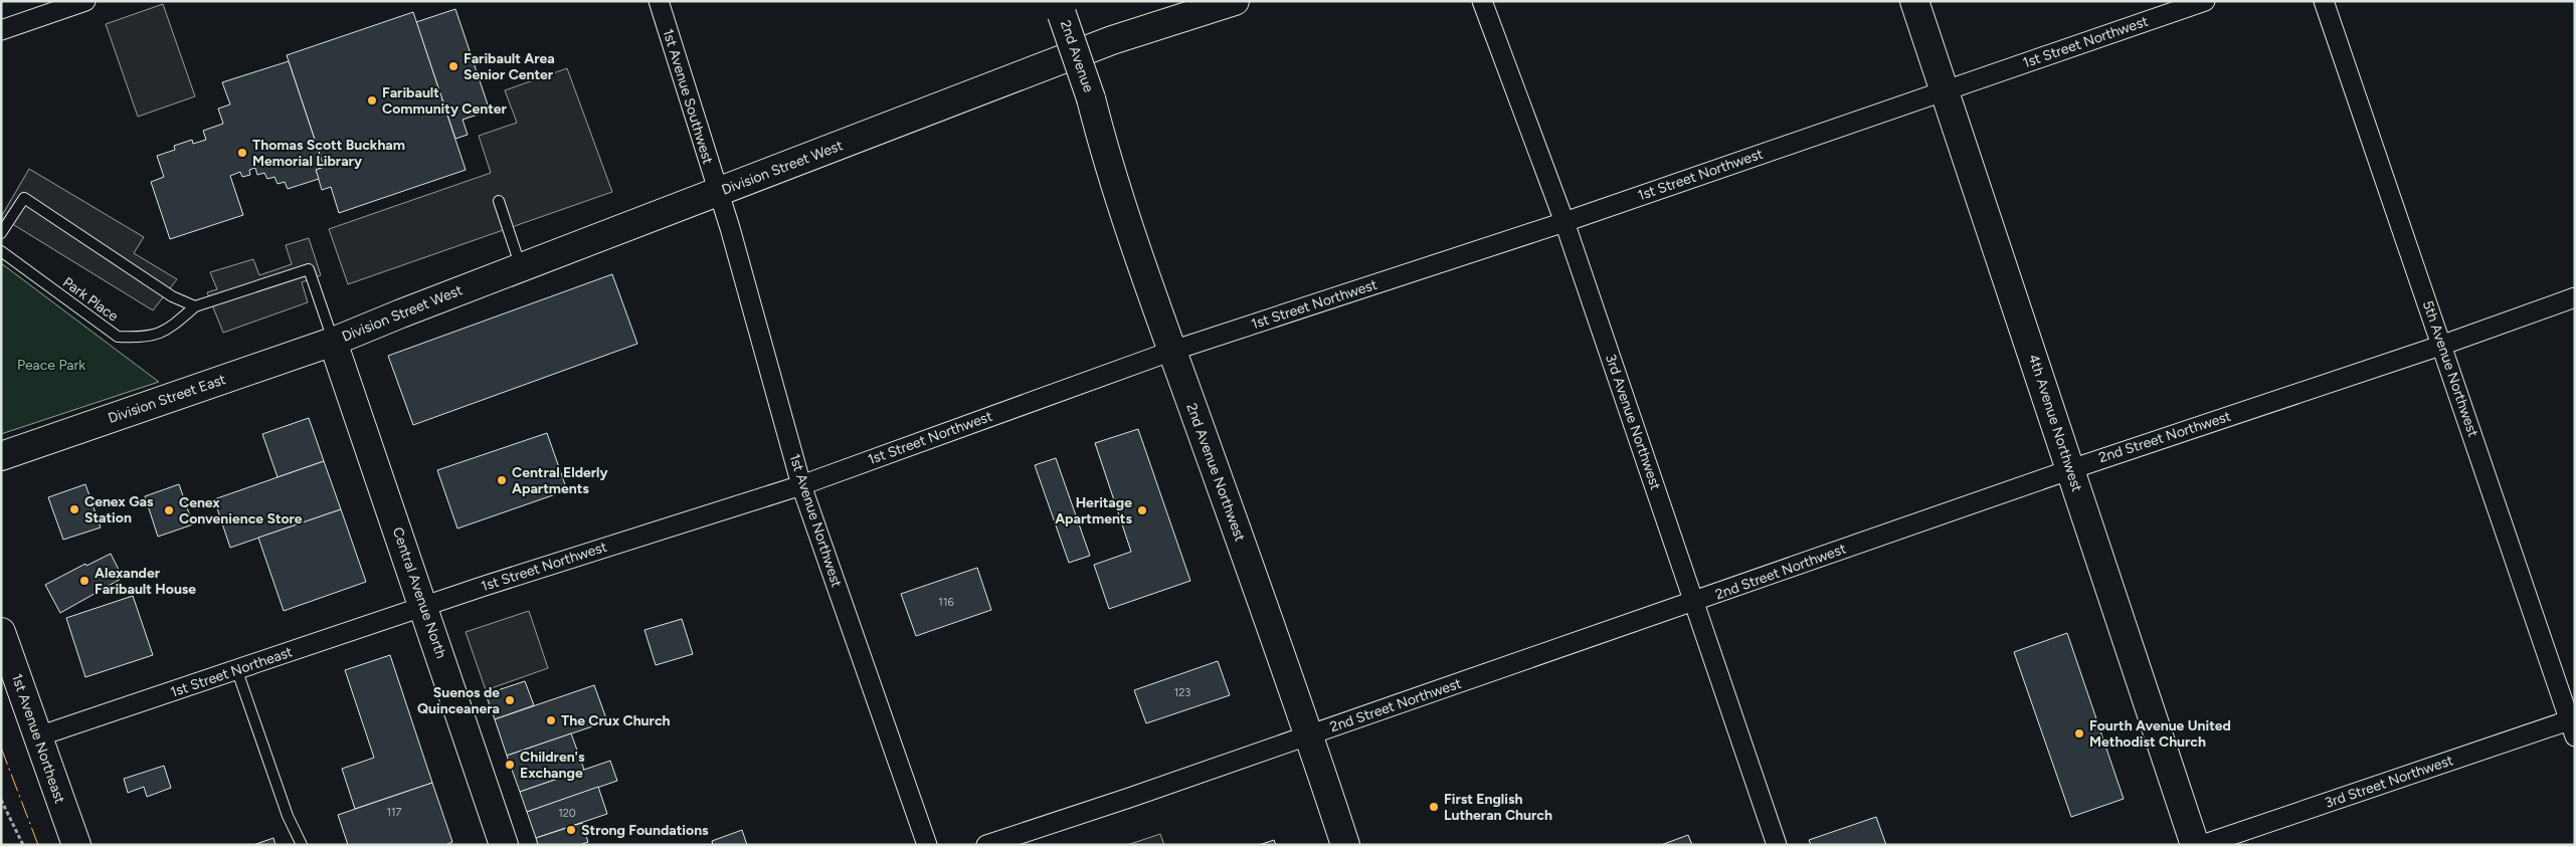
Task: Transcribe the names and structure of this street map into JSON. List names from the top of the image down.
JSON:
{
  "streets": {
    "street": [
      "1st Street Northwest",
      "2nd Avenue",
      "1st Avenue Southwest",
      "Division Street West",
      "5th Avenue Northwest",
      "Division Street East",
      "3rd Avenue Northwest",
      "4th Avenue Northwest",
      "2nd Street Northwest",
      "2nd Avenue Northwest",
      "1st Avenue Northwest",
      "Central Avenue North",
      "1st Street Northeast",
      "1st Avenue Northeast",
      "3rd Street Northwest"
    ],
    "lane": ["Park Place"]
  },
  "crossings": [
    ["1st Street Northwest", "3rd Avenue Northwest"],
    ["1st Street Northwest", "4th Avenue Northwest"],
    ["1st Street Northwest", "2nd Avenue Northwest"],
    ["1st Street Northwest", "1st Avenue Northwest"],
    ["1st Street Northwest", "Central Avenue North"],
    ["1st Street Northwest", "1st Street Northeast"],
    ["2nd Avenue", "2nd Avenue Northwest"],
    ["1st Avenue Southwest", "Division Street West"],
    ["1st Avenue Southwest", "1st Avenue Northwest"],
    ["Division Street West", "Division Street East"],
    ["Division Street West", "1st Avenue Northwest"],
    ["Division Street West", "Central Avenue North"],
    ["5th Avenue Northwest", "2nd Street Northwest"],
    ["5th Avenue Northwest", "3rd Street Northwest"],
    ["Division Street East", "Central Avenue North"],
    ["3rd Avenue Northwest", "2nd Street Northwest"],
    ["4th Avenue Northwest", "2nd Street Northwest"],
    ["2nd Street Northwest", "2nd Avenue Northwest"],
    ["Central Avenue North", "1st Street Northeast"],
    ["1st Street Northeast", "1st Avenue Northeast"]
  ],
  "parks": ["Peace Park"],
  "places": [
    "Faribault Area Senior Center",
    "Faribault Community Center",
    "Thomas Scott Buckham Memorial Library",
    "Central Elderly Apartments",
    "Cenex Gas Station",
    "Cenex Convenience Store",
    "Heritage Apartments",
    "Alexander Faribault House",
    "Suenos de Quinceanera",
    "The Crux Church",
    "Fourth Avenue United Methodist Church",
    "Children's Exchange",
    "First English Lutheran Church",
    "Strong Foundations"
  ],
  "house_numbers": [
    "116",
    "123",
    "117",
    "120"
  ]
}
